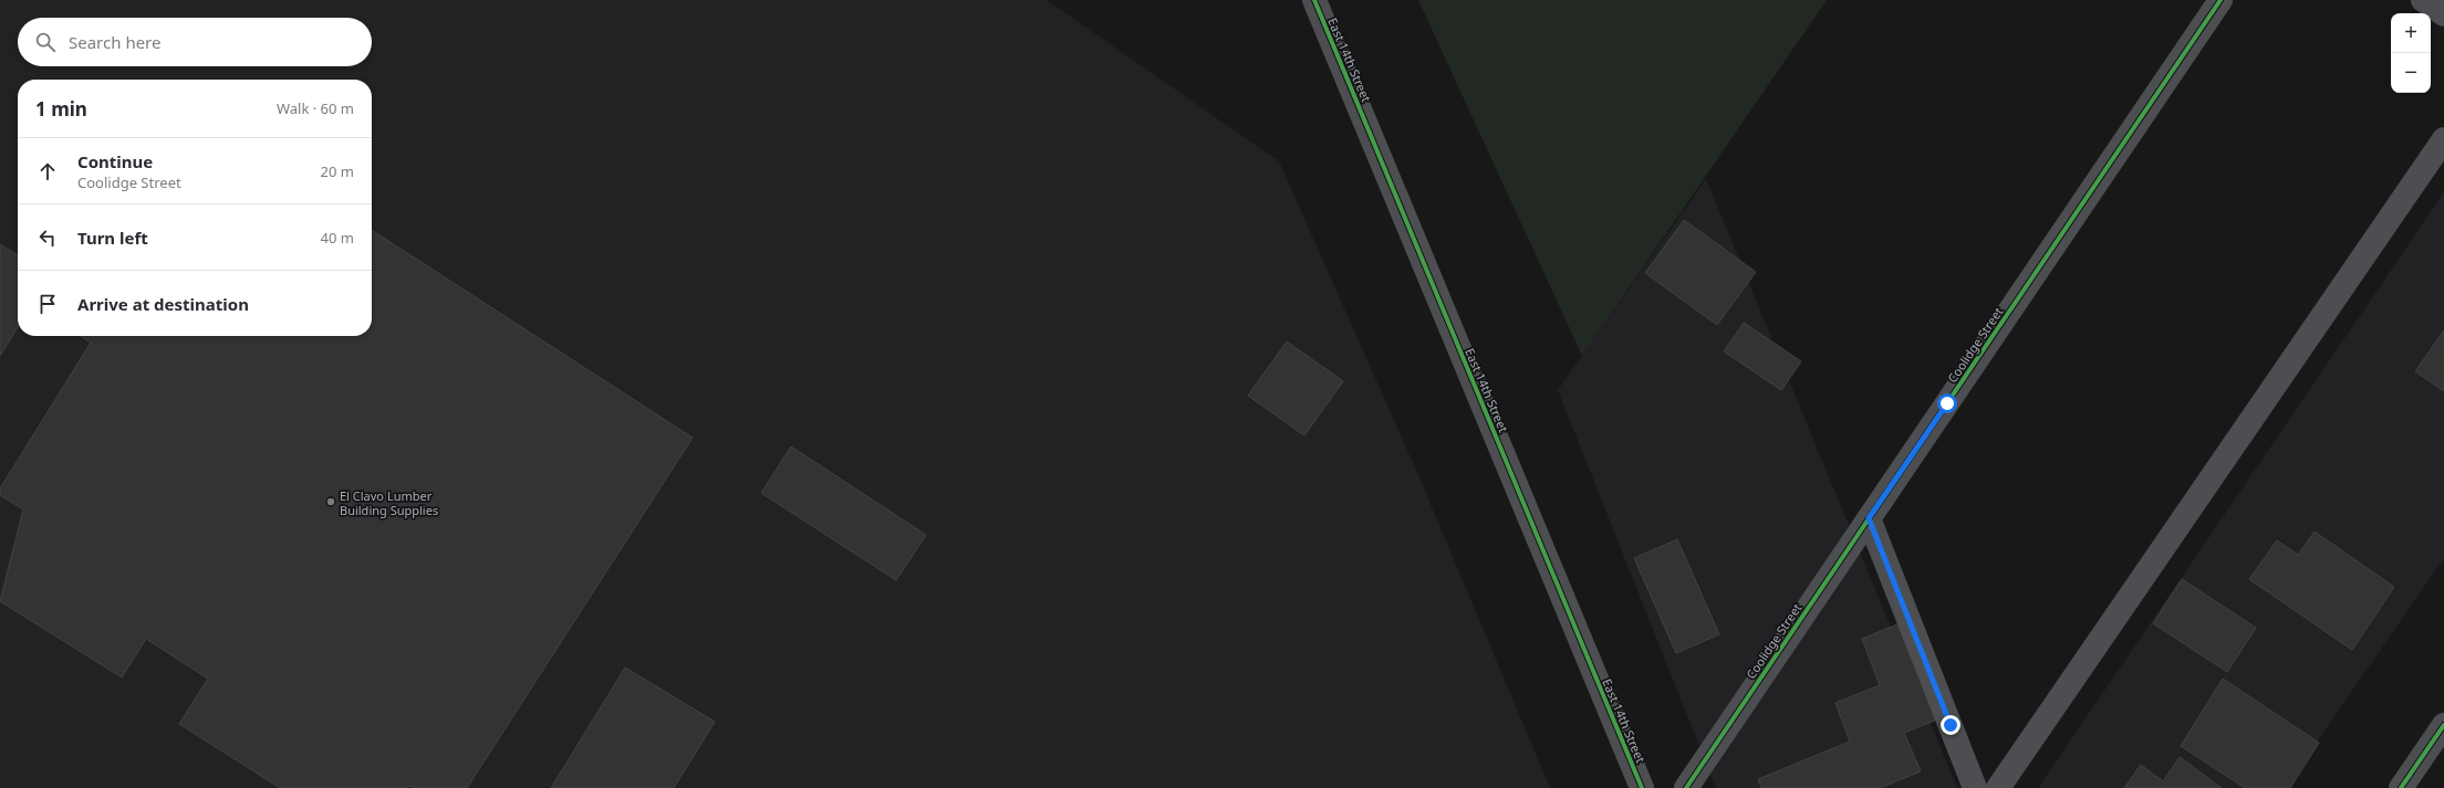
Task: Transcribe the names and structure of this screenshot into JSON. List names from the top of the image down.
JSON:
{
  "streets": {
    "street": ["East 14th Street", "Coolidge Street"]
  },
  "places": ["El Clavo Lumber Building Supplies"],
  "page": {
    "map_buttons": ["+", "−"],
    "search": "Search here",
    "heading": ["1 min", "Walk · 60 m"],
    "list": [
      ["Continue", "Coolidge Street", "20 m"],
      ["Turn left", "40 m"],
      "Arrive at destination"
    ]
  }
}
